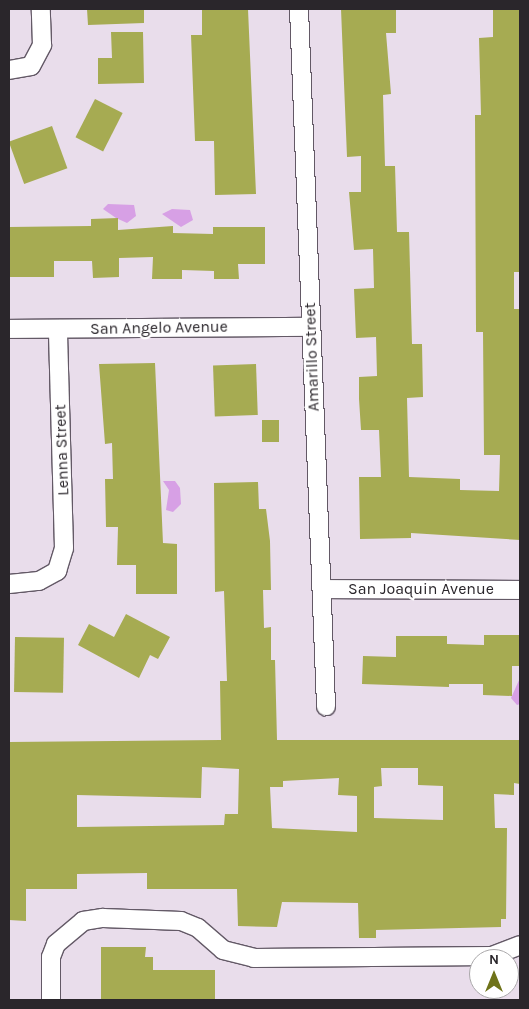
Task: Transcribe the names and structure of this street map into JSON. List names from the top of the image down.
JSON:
{
  "streets": {
    "street": [
      "San Angelo Avenue",
      "Amarillo Street",
      "Lenna Street",
      "San Joaquin Avenue"
    ]
  },
  "crossings": [
    ["San Angelo Avenue", "Amarillo Street"],
    ["San Angelo Avenue", "Lenna Street"],
    ["Amarillo Street", "San Joaquin Avenue"]
  ],
  "north": "top"
}
